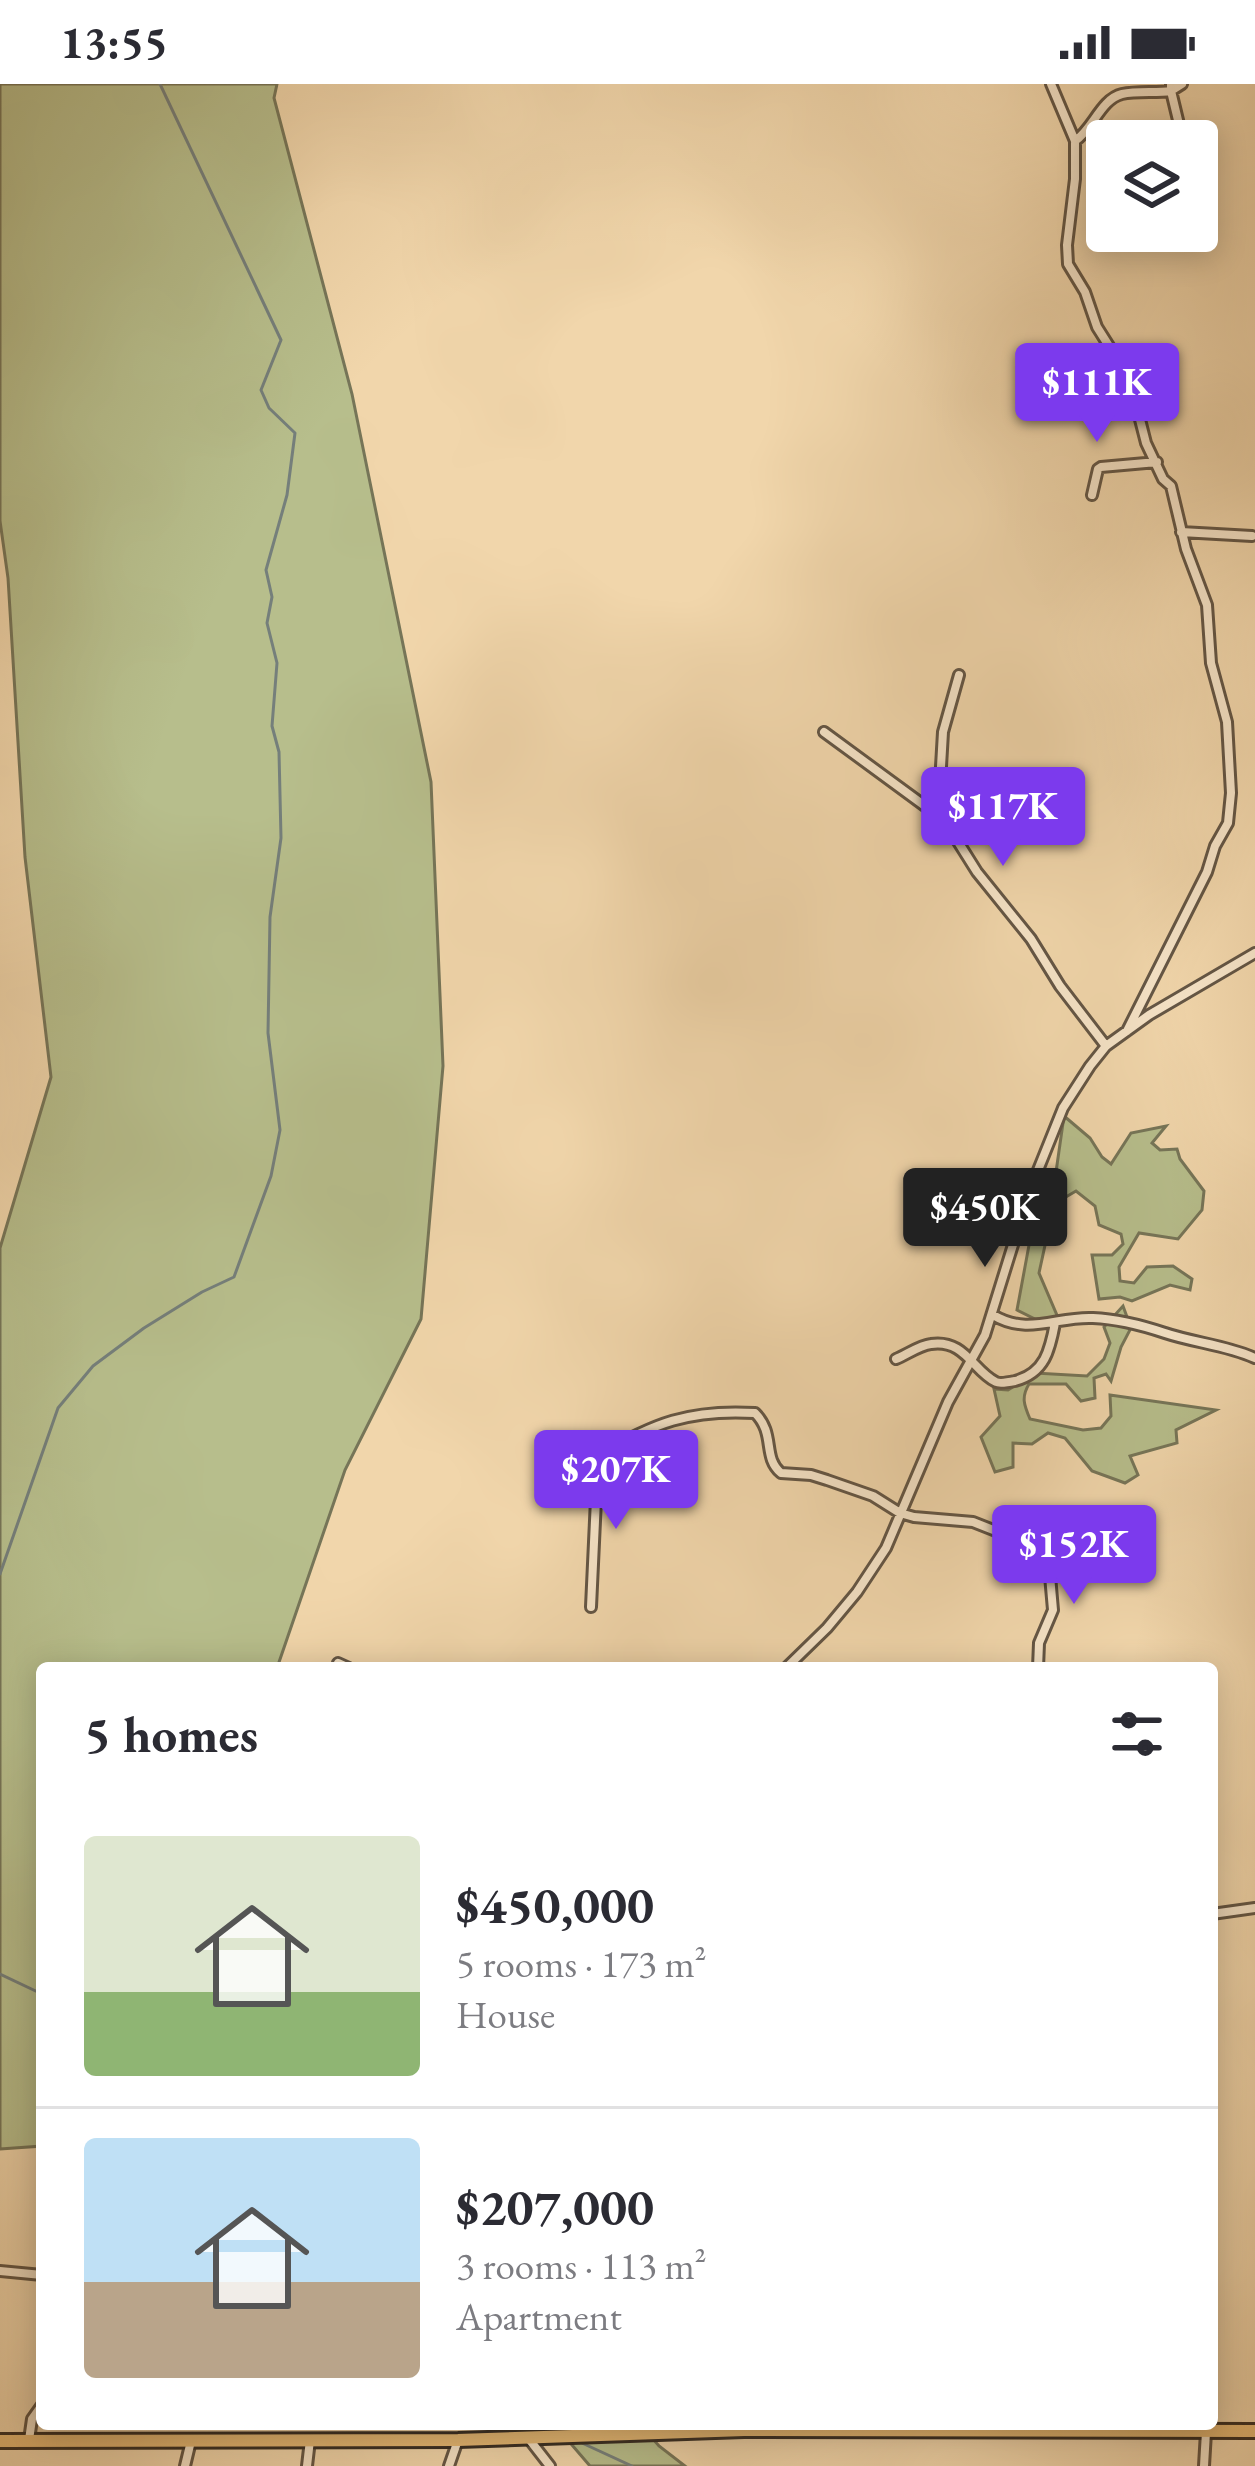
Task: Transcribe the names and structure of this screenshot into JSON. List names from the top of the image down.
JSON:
{
  "page": {
    "status": "13:55",
    "price": [
      "$111K",
      "$117K",
      "$450K",
      "$207K",
      "$152K"
    ],
    "heading": "5 homes",
    "list": [
      {
        "name": "$450,000",
        "note": "5 rooms · 173 m² · House"
      },
      {
        "name": "$207,000",
        "note": "3 rooms · 113 m² · Apartment"
      }
    ]
  }
}
